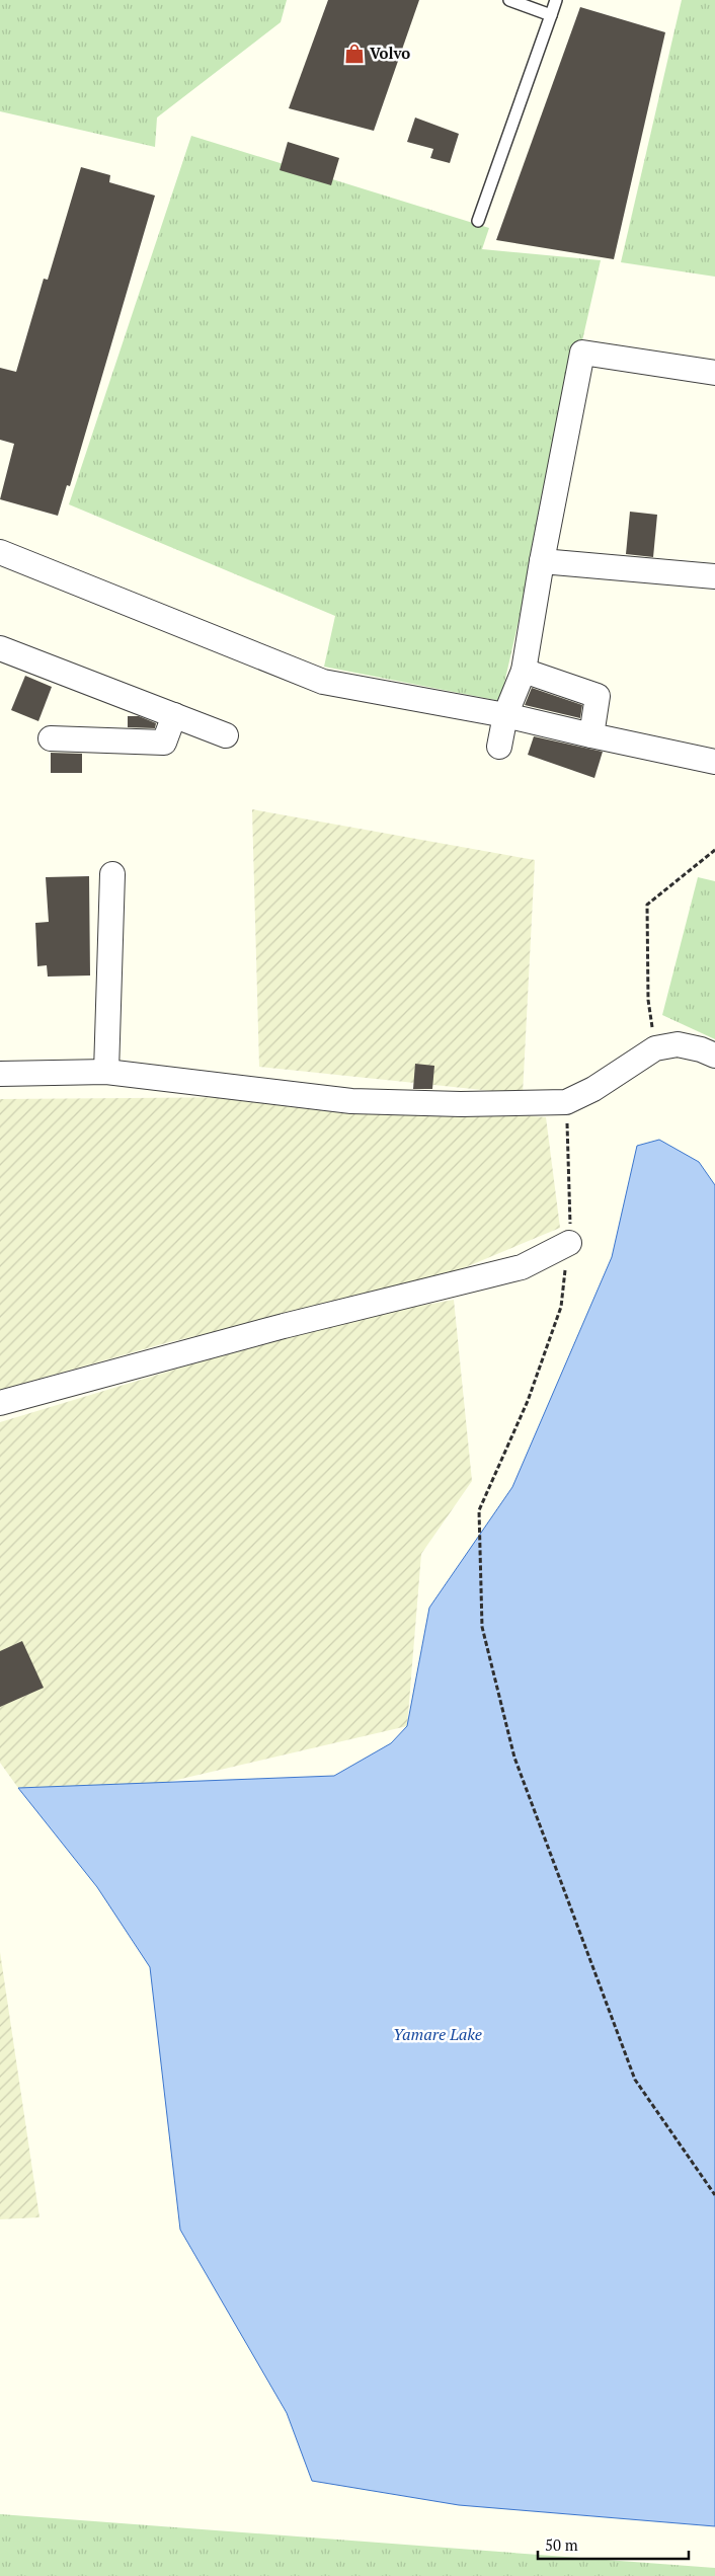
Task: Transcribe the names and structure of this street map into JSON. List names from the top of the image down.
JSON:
{
  "water": ["Yamare Lake"],
  "places": {
    "shop": ["Volvo"]
  },
  "scale_bar": "50 m"
}
